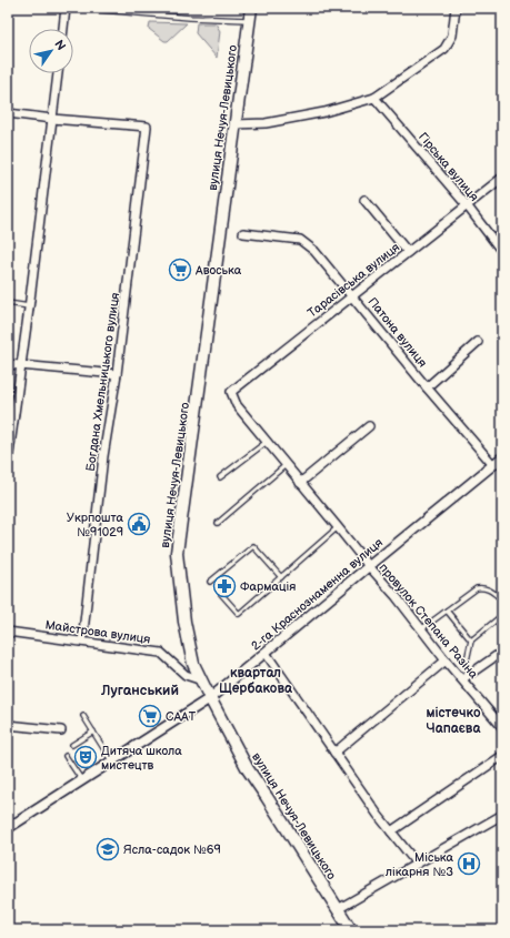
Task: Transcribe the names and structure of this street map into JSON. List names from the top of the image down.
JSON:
{
  "streets": {
    "main road": ["вулиця Нечуя-Левицького"],
    "street": [
      "Гірська вулиця",
      "Тарасівська вулиця",
      "Патона вулиця",
      "Богдана Хмельницького вулиця",
      "2-га Краснознаменна вулиця",
      "провулок Степана Разіна",
      "Майстрова вулиця"
    ]
  },
  "crossings": [
    ["вулиця Нечуя-Левицького", "2-га Краснознаменна вулиця"],
    ["вулиця Нечуя-Левицького", "Майстрова вулиця"],
    ["Гірська вулиця", "Тарасівська вулиця"],
    ["Тарасівська вулиця", "Патона вулиця"],
    ["Тарасівська вулиця", "провулок Степана Разіна"],
    ["Патона вулиця", "2-га Краснознаменна вулиця"],
    ["Богдана Хмельницького вулиця", "Майстрова вулиця"],
    ["2-га Краснознаменна вулиця", "провулок Степана Разіна"]
  ],
  "districts": ["квартал Щербакова", "Луганський", "містечко Чапаєва"],
  "places": {
    "supermarket": ["Авоська", "СААТ"],
    "public building": ["Укрпошта №91029"],
    "pharmacy": ["Фармація"],
    "theatre": ["Дитяча школа мистецтв"],
    "school or university": ["Ясла-садок №69"],
    "hospital": ["Міська лікарня №3"]
  },
  "north": "top right"
}
